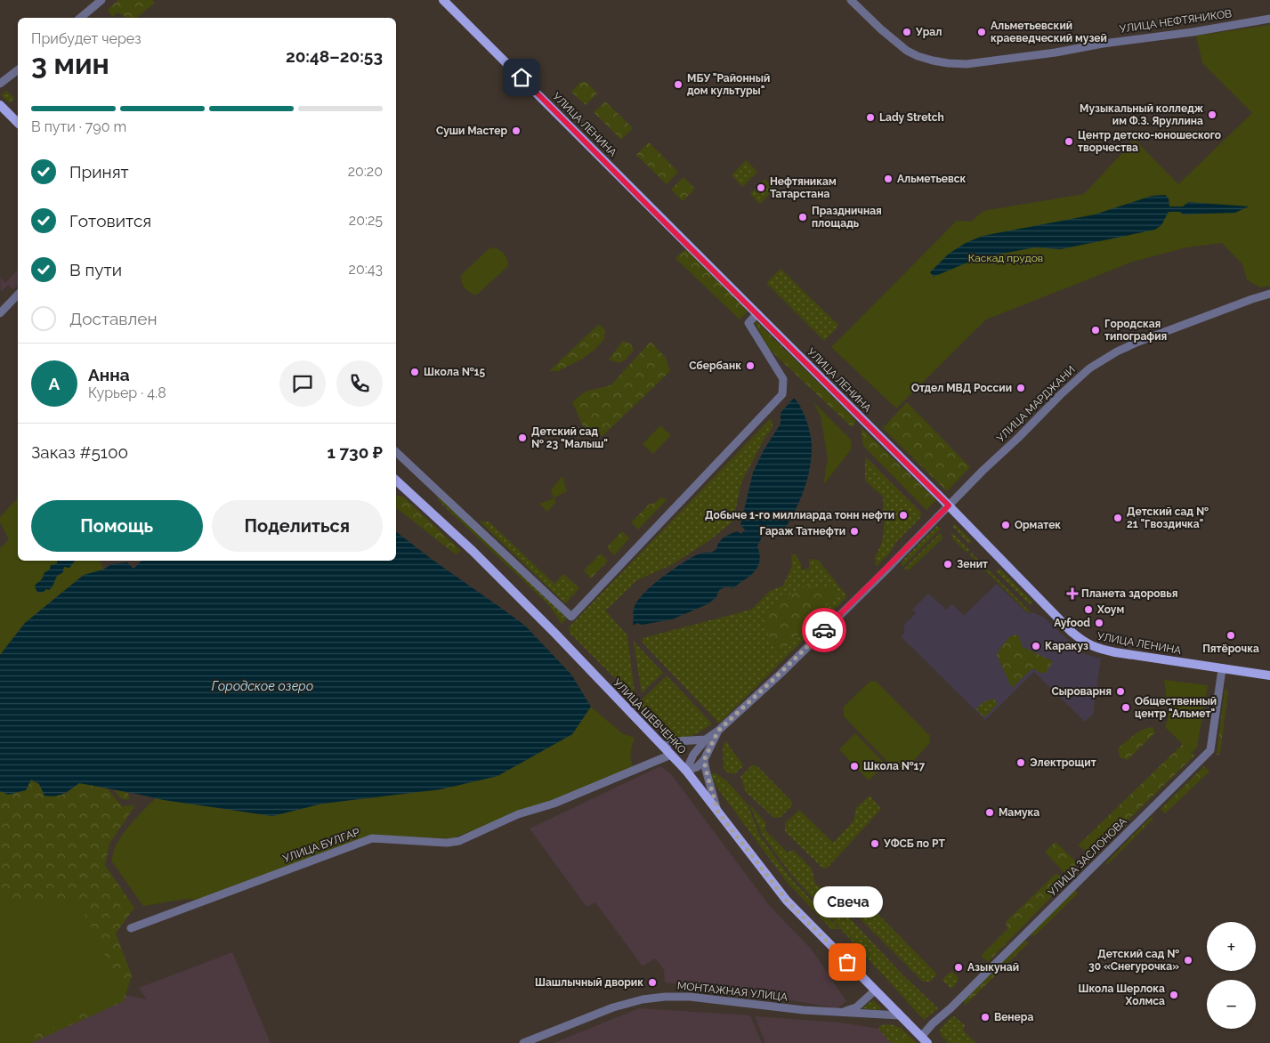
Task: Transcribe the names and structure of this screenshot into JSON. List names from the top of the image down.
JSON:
{
  "streets": {
    "main road": ["УЛИЦА ЛЕНИНА", "УЛИЦА ШЕВЧЕНКО"],
    "street": [
      "УЛИЦА НЕФТЯНИКОВ",
      "УЛИЦА МАРДЖАНИ",
      "УЛИЦА БУЛГАР",
      "УЛИЦА ЗАСЛОНОВА",
      "МОНТАЖНАЯ УЛИЦА"
    ]
  },
  "crossings": [
    ["УЛИЦА ЛЕНИНА", "УЛИЦА МАРДЖАНИ"],
    ["УЛИЦА ЛЕНИНА", "УЛИЦА ЗАСЛОНОВА"],
    ["УЛИЦА ШЕВЧЕНКО", "УЛИЦА БУЛГАР"],
    ["УЛИЦА ШЕВЧЕНКО", "УЛИЦА ЗАСЛОНОВА"],
    ["УЛИЦА ШЕВЧЕНКО", "МОНТАЖНАЯ УЛИЦА"]
  ],
  "water": ["Городское озеро"],
  "parks": ["Каскад прудов"],
  "places": {
    "other": [
      "Урал",
      "Альметьевский краеведческий музей",
      "МБУ \"Районный дом культуры\"",
      "Музыкальный колледж им Ф.З. Яруллина",
      "Lady Stretch",
      "Суши Мастер",
      "Центр детско-юношеского творчества",
      "Альметьевск",
      "Нефтяникам Татарстана",
      "Праздничная площадь",
      "Городская типография",
      "Сбербанк",
      "Школа №15",
      "Отдел МВД России",
      "Детский сад № 23 \"Малыш\"",
      "Добыче 1-го миллиарда тонн нефти",
      "Детский сад № 21 \"Гвоздичка\"",
      "Орматек",
      "Гараж Татнефти",
      "Зенит",
      "Хоум",
      "Ayfood",
      "Пятёрочка",
      "Каракуз",
      "Сыроварня",
      "Общественный центр \"Альмет\"",
      "Электрощит",
      "Школа №17",
      "Мамука",
      "УФСБ по РТ",
      "Детский сад № 30 «Снегурочка»",
      "Свеча",
      "Азыкунай",
      "Шашлычный дворик",
      "Школа Шерлока Холмса",
      "Венера"
    ],
    "health": ["Планета здоровья"]
  },
  "page": {
    "heading": ["3 мин", "Прибудет через", "20:48–20:53"],
    "panel": [
      "Анна",
      "Курьер · 4.8",
      "Заказ #5100",
      "1 730 ₽"
    ],
    "bar": "В пути · 790 m",
    "list": [
      ["Принят", "20:20"],
      ["Готовится", "20:25"],
      ["В пути", "20:43"],
      "Доставлен"
    ],
    "round": "А",
    "buttons": ["Помощь", "Поделиться"],
    "bubble": "Свеча",
    "map_buttons": ["+", "−"]
  }
}
